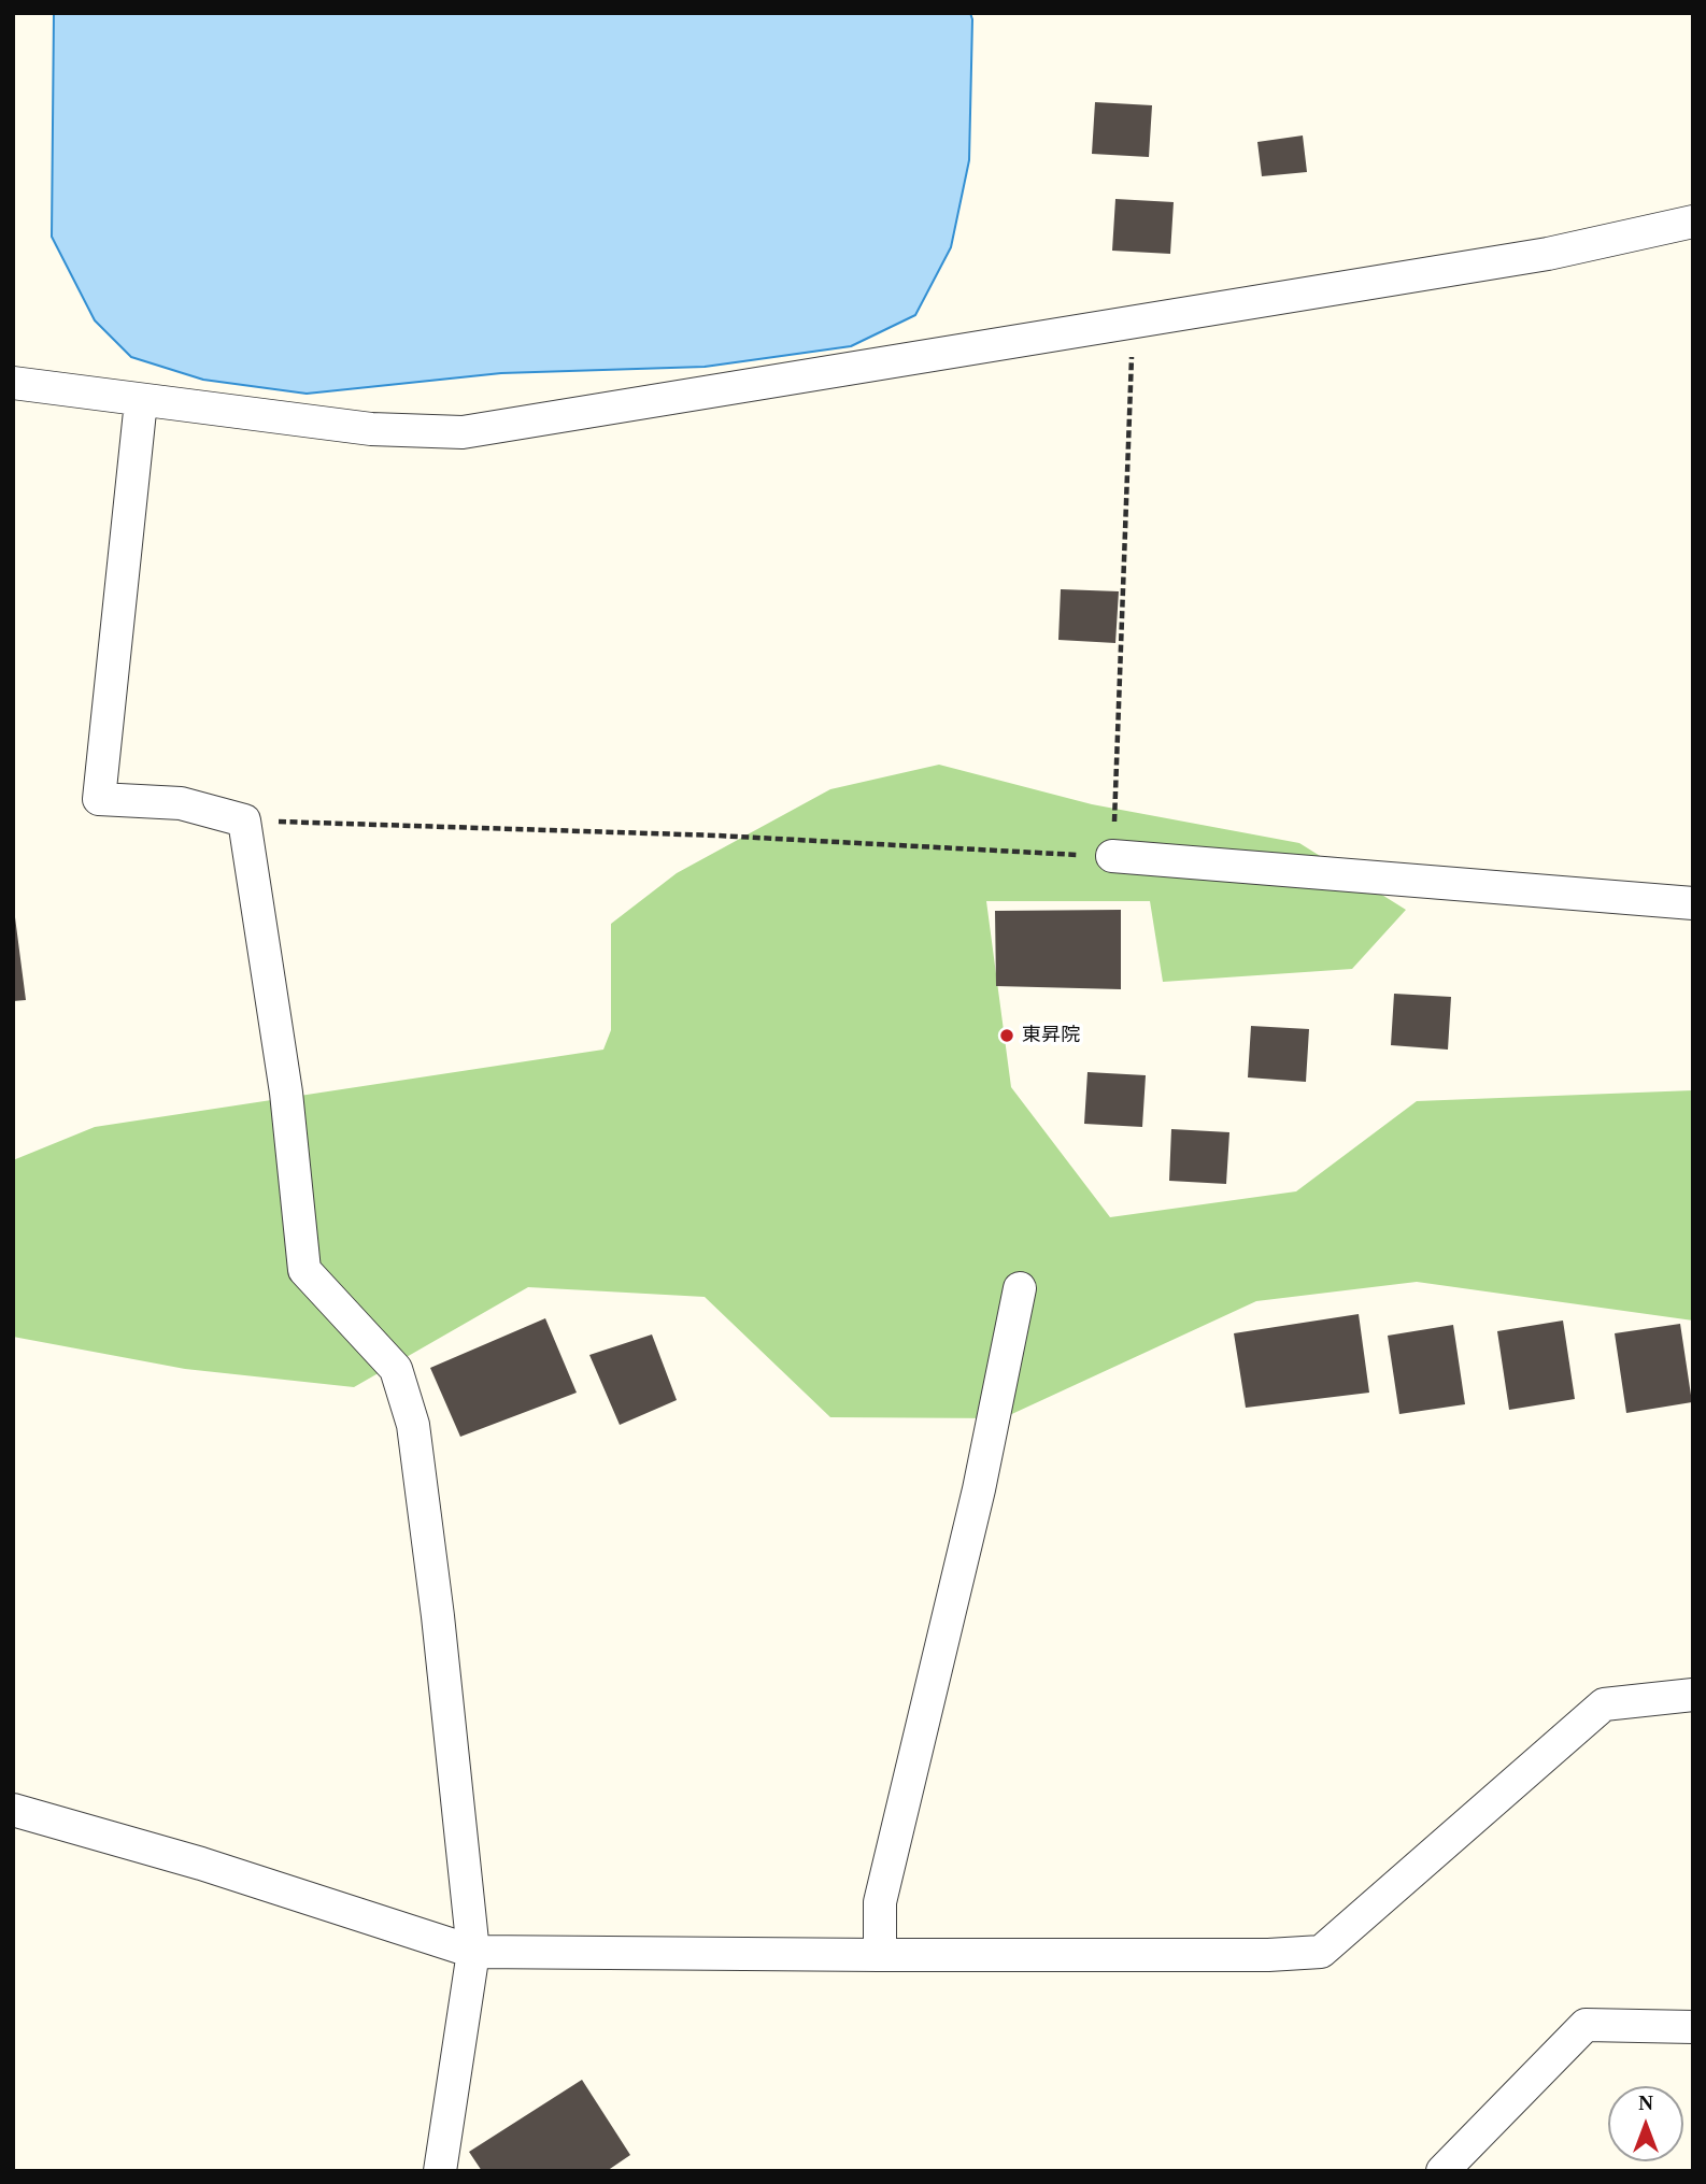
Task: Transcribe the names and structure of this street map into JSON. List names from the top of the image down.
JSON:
{
  "places": ["東昇院"],
  "north": "top"
}
